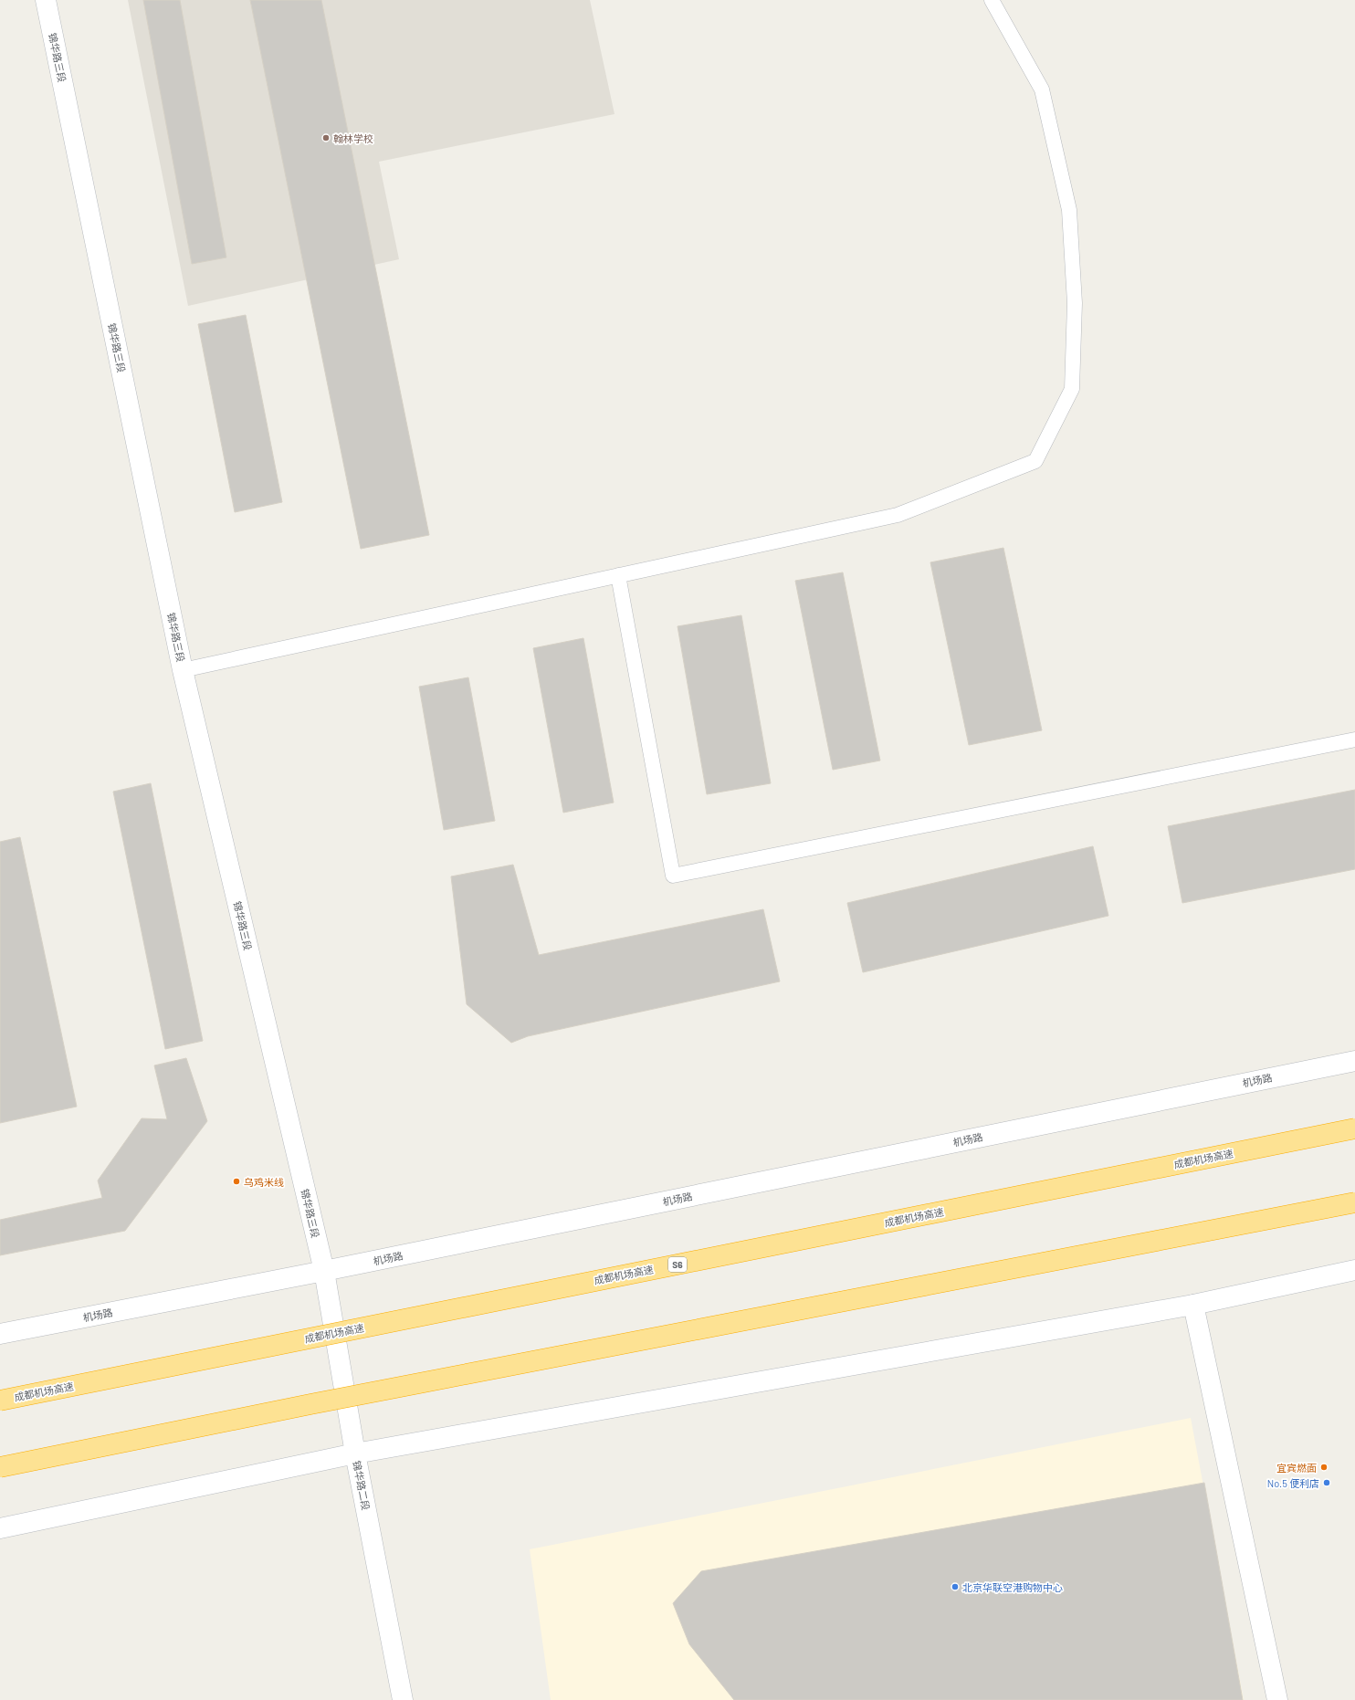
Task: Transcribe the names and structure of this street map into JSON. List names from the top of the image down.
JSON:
{
  "streets": {
    "highway": ["成都机场高速", "S6"],
    "main road": ["锦华路三段", "机场路", "锦华路二段"]
  },
  "crossings": [
    ["锦华路三段", "机场路"],
    ["锦华路三段", "锦华路二段"],
    ["机场路", "锦华路二段"]
  ],
  "places": [
    "翰林学校",
    "乌鸡米线",
    "宜宾燃面",
    "No.5 便利店",
    "北京华联空港购物中心"
  ]
}
